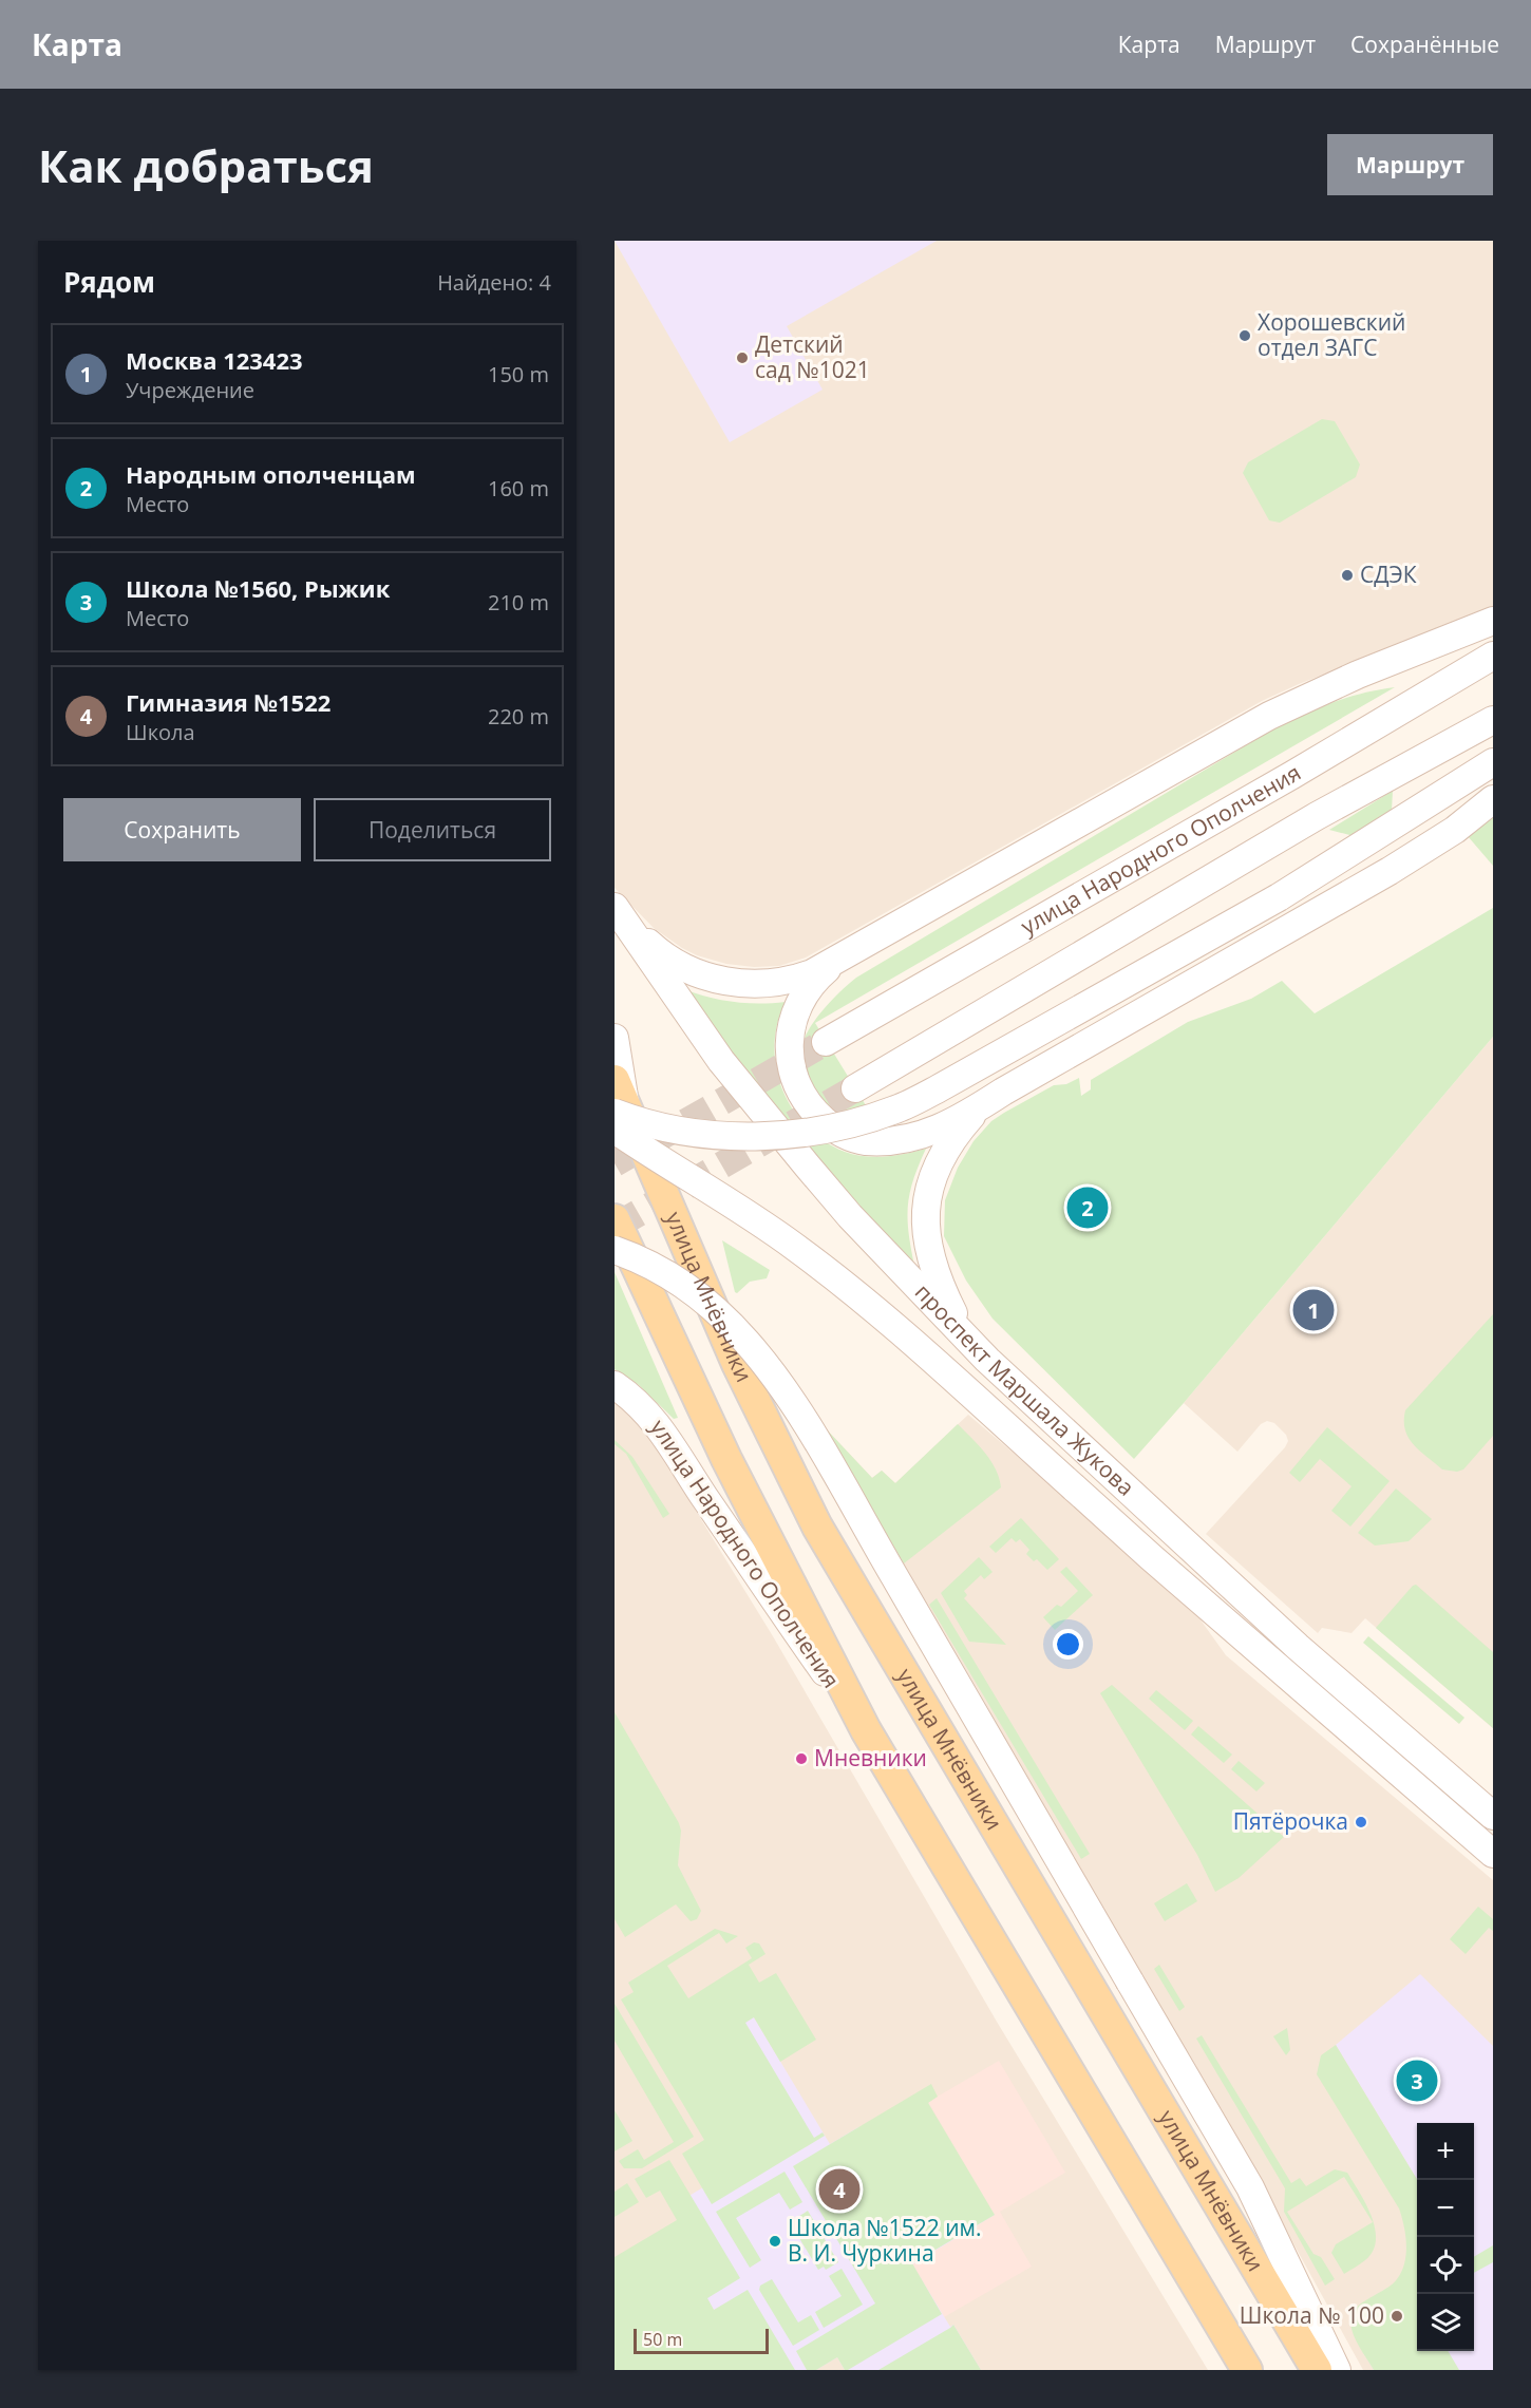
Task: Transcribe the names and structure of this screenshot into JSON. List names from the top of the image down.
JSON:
{
  "streets": {
    "main road": ["улица Народного Ополчения", "улица Мнёвники", "проспект Маршала Жукова"]
  },
  "crossings": [
    ["улица Мнёвники", "проспект Маршала Жукова"]
  ],
  "places": [
    "Хорошевский отдел ЗАГС",
    "Детский сад №1021",
    "СДЭК",
    "Мневники",
    "Пятёрочка",
    "Школа №1522 им. В. И. Чуркина",
    "Школа № 100"
  ],
  "scale_bar": "50 m",
  "page": {
    "header": "Карта",
    "nav": ["Карта", "Маршрут", "Сохранённые"],
    "buttons": [
      "Маршрут",
      ["Сохранить", "Поделиться"]
    ],
    "title": "Как добраться",
    "heading": ["Рядом", "Найдено: 4"],
    "list": [
      {
        "mark": "1",
        "name": "Москва 123423",
        "note": "Учреждение",
        "value": "150 m"
      },
      {
        "mark": "2",
        "name": "Народным ополченцам",
        "note": "Место",
        "value": "160 m"
      },
      {
        "mark": "3",
        "name": "Школа №1560, Рыжик",
        "note": "Место",
        "value": "210 m"
      },
      {
        "mark": "4",
        "name": "Гимназия №1522",
        "note": "Школа",
        "value": "220 m"
      }
    ],
    "pins": [
      "2",
      "1",
      "3",
      "4"
    ],
    "map_buttons": ["+", "−"],
    "scale": "50 m"
  }
}
